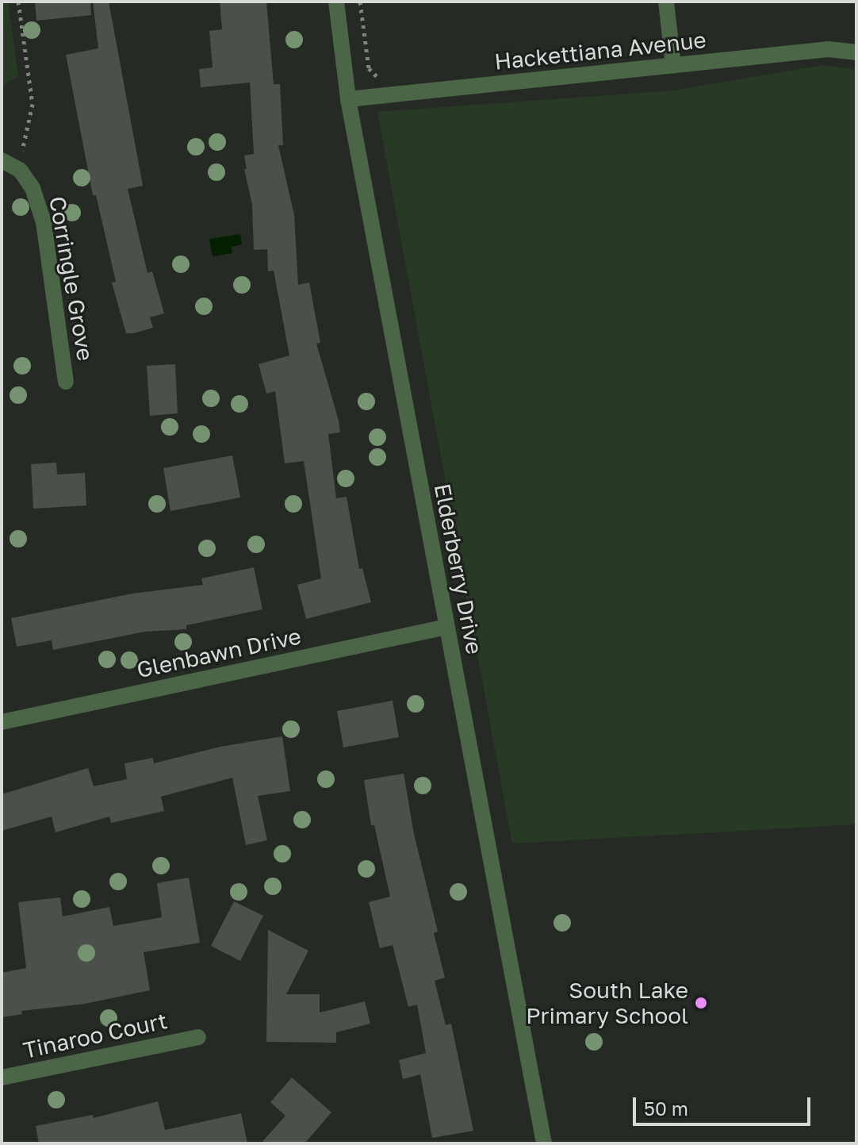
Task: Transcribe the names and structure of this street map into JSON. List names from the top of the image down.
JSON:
{
  "streets": {
    "street": [
      "Hackettiana Avenue",
      "Corringle Grove",
      "Elderberry Drive",
      "Glenbawn Drive",
      "Tinaroo Court"
    ]
  },
  "crossings": [
    ["Hackettiana Avenue", "Elderberry Drive"],
    ["Elderberry Drive", "Glenbawn Drive"]
  ],
  "places": ["South Lake Primary School"],
  "scale_bar": "50 m"
}
